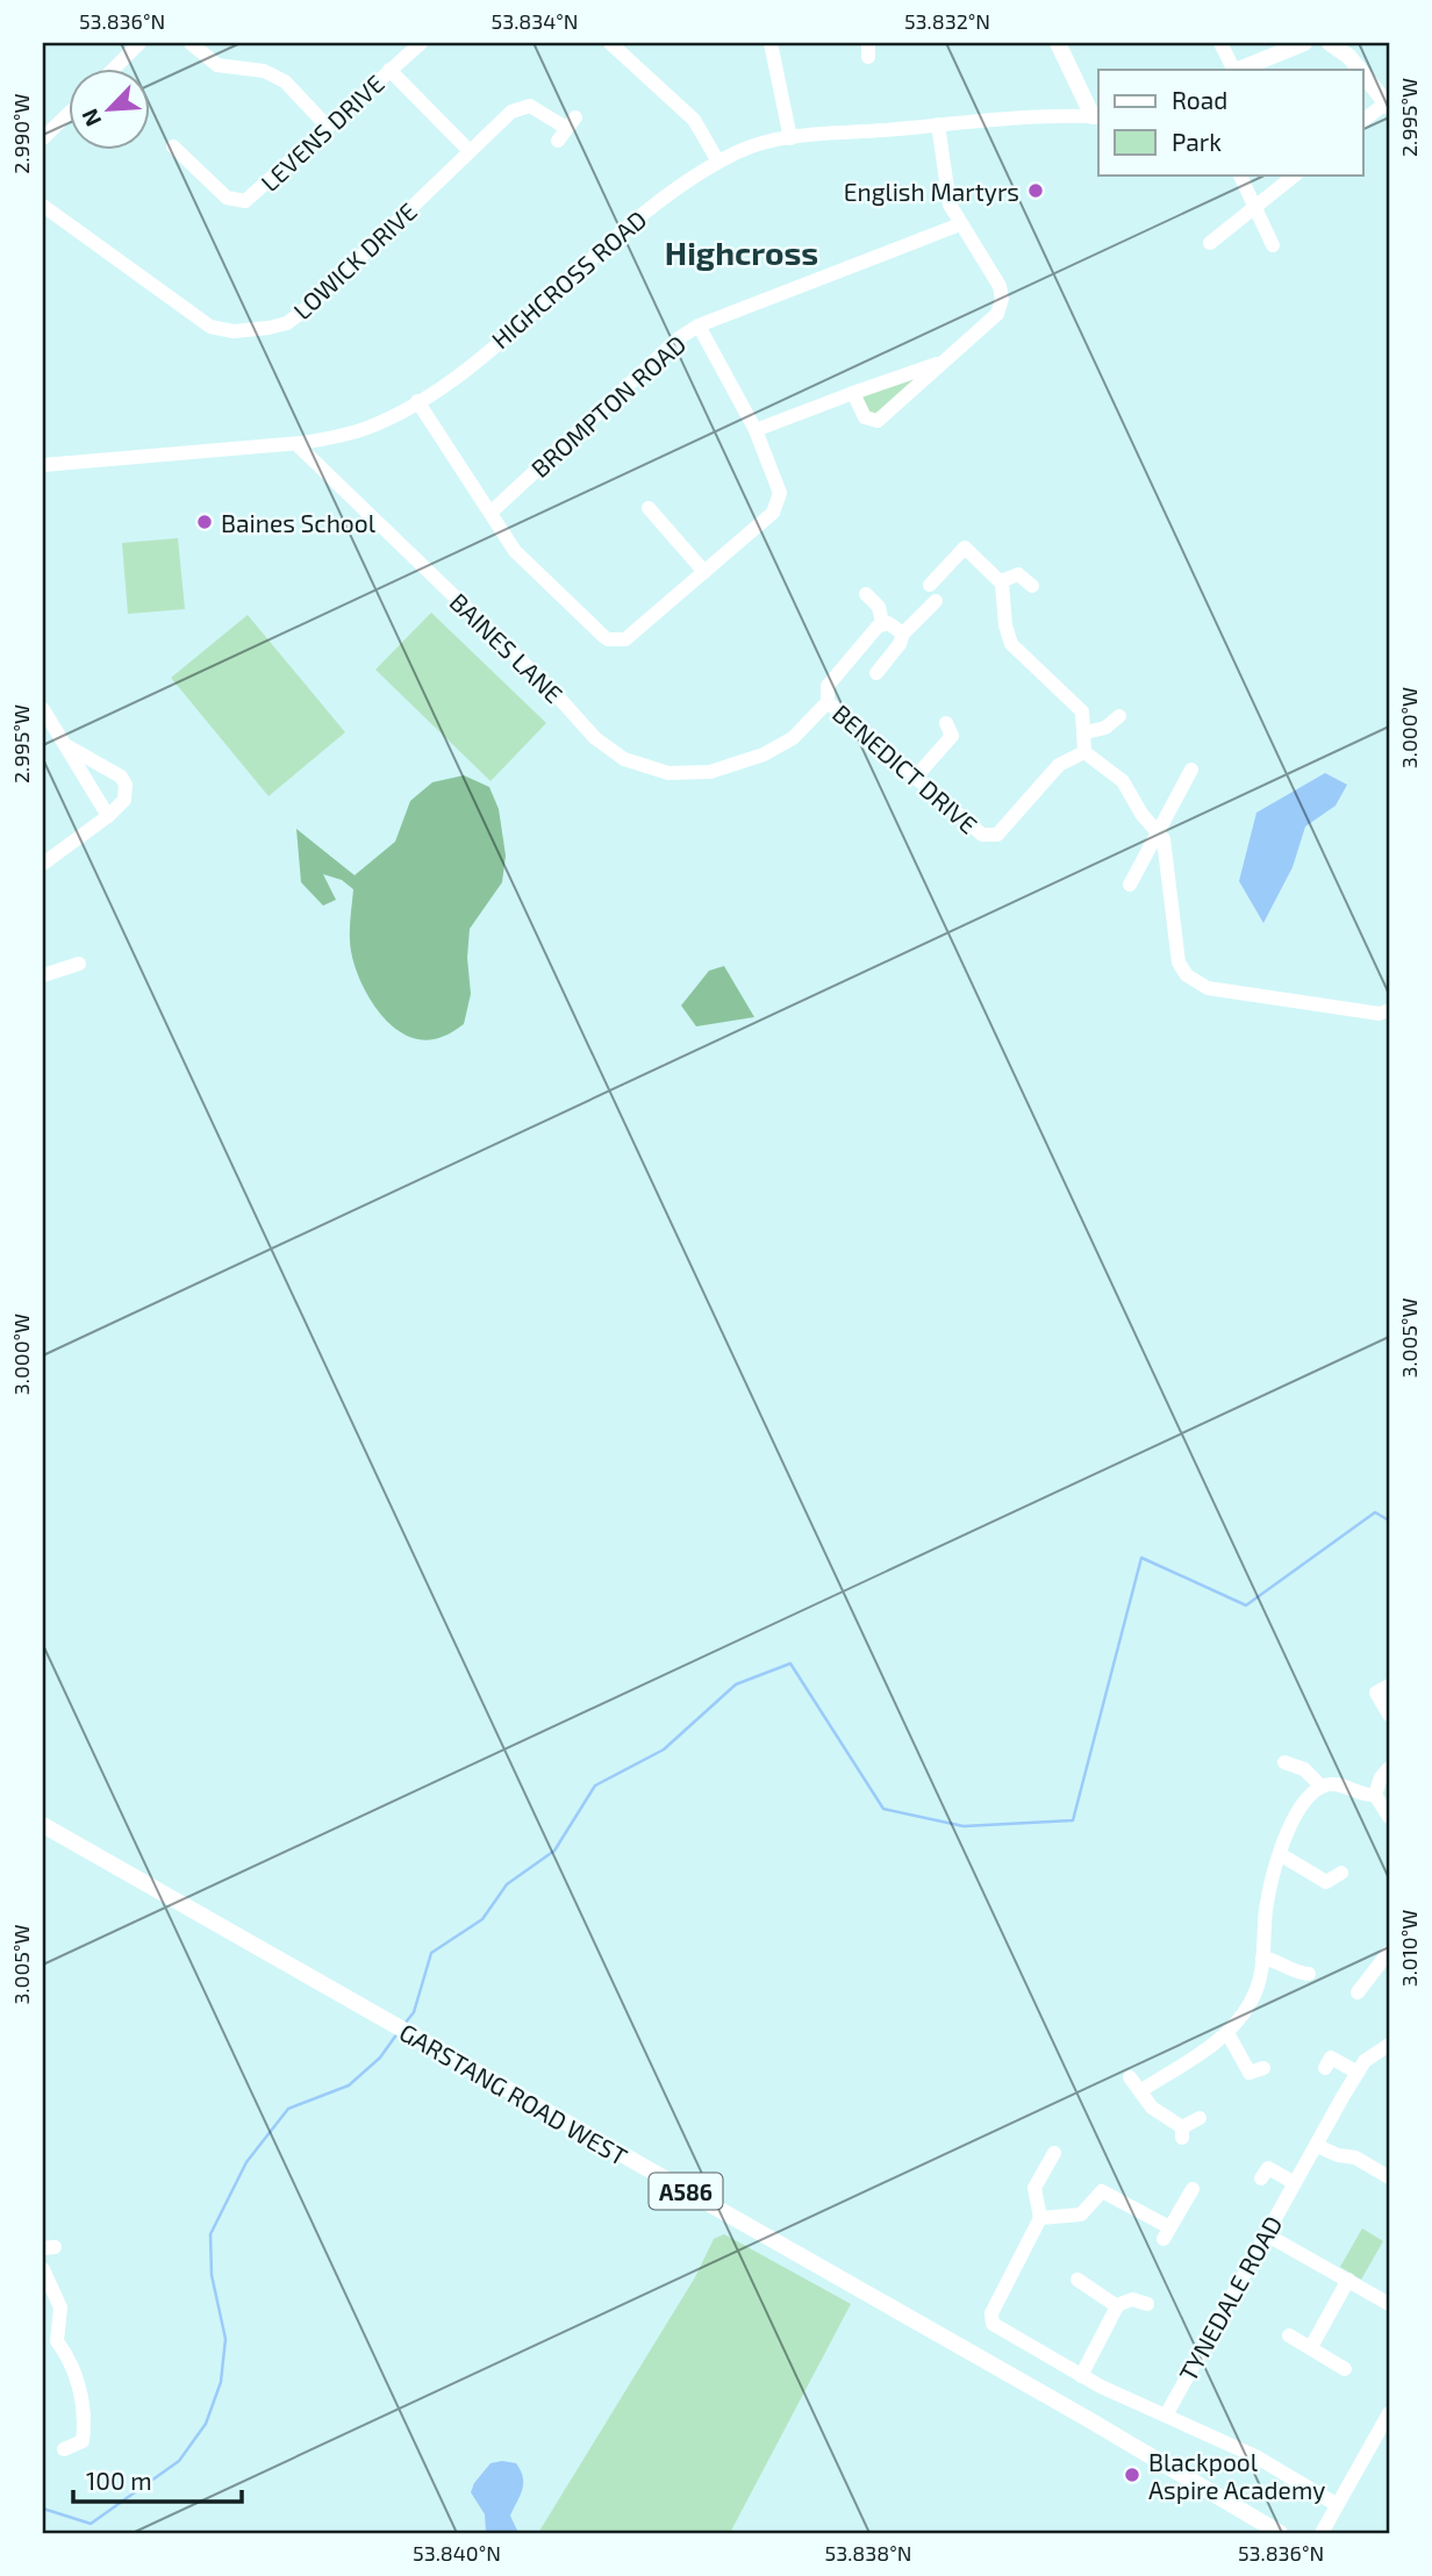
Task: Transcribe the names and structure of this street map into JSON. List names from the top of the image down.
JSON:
{
  "streets": {
    "main road": ["GARSTANG ROAD WEST", "A586"],
    "street": [
      "LEVENS DRIVE",
      "LOWICK DRIVE",
      "HIGHCROSS ROAD",
      "BROMPTON ROAD",
      "BAINES LANE",
      "BENEDICT DRIVE",
      "TYNEDALE ROAD"
    ]
  },
  "crossings": [
    ["HIGHCROSS ROAD", "BAINES LANE"],
    ["BAINES LANE", "BENEDICT DRIVE"]
  ],
  "districts": ["Highcross"],
  "places": ["English Martyrs", "Baines School", "Blackpool Aspire Academy"],
  "legend": ["Road", "Park"],
  "scale_bar": "100 m",
  "north": "bottom left",
  "coordinates": [
    "53.836°N",
    "53.834°N",
    "53.832°N",
    "2.995°W",
    "2.990°W",
    "3.000°W",
    "3.005°W",
    "3.010°W",
    "53.840°N",
    "53.838°N"
  ]
}
